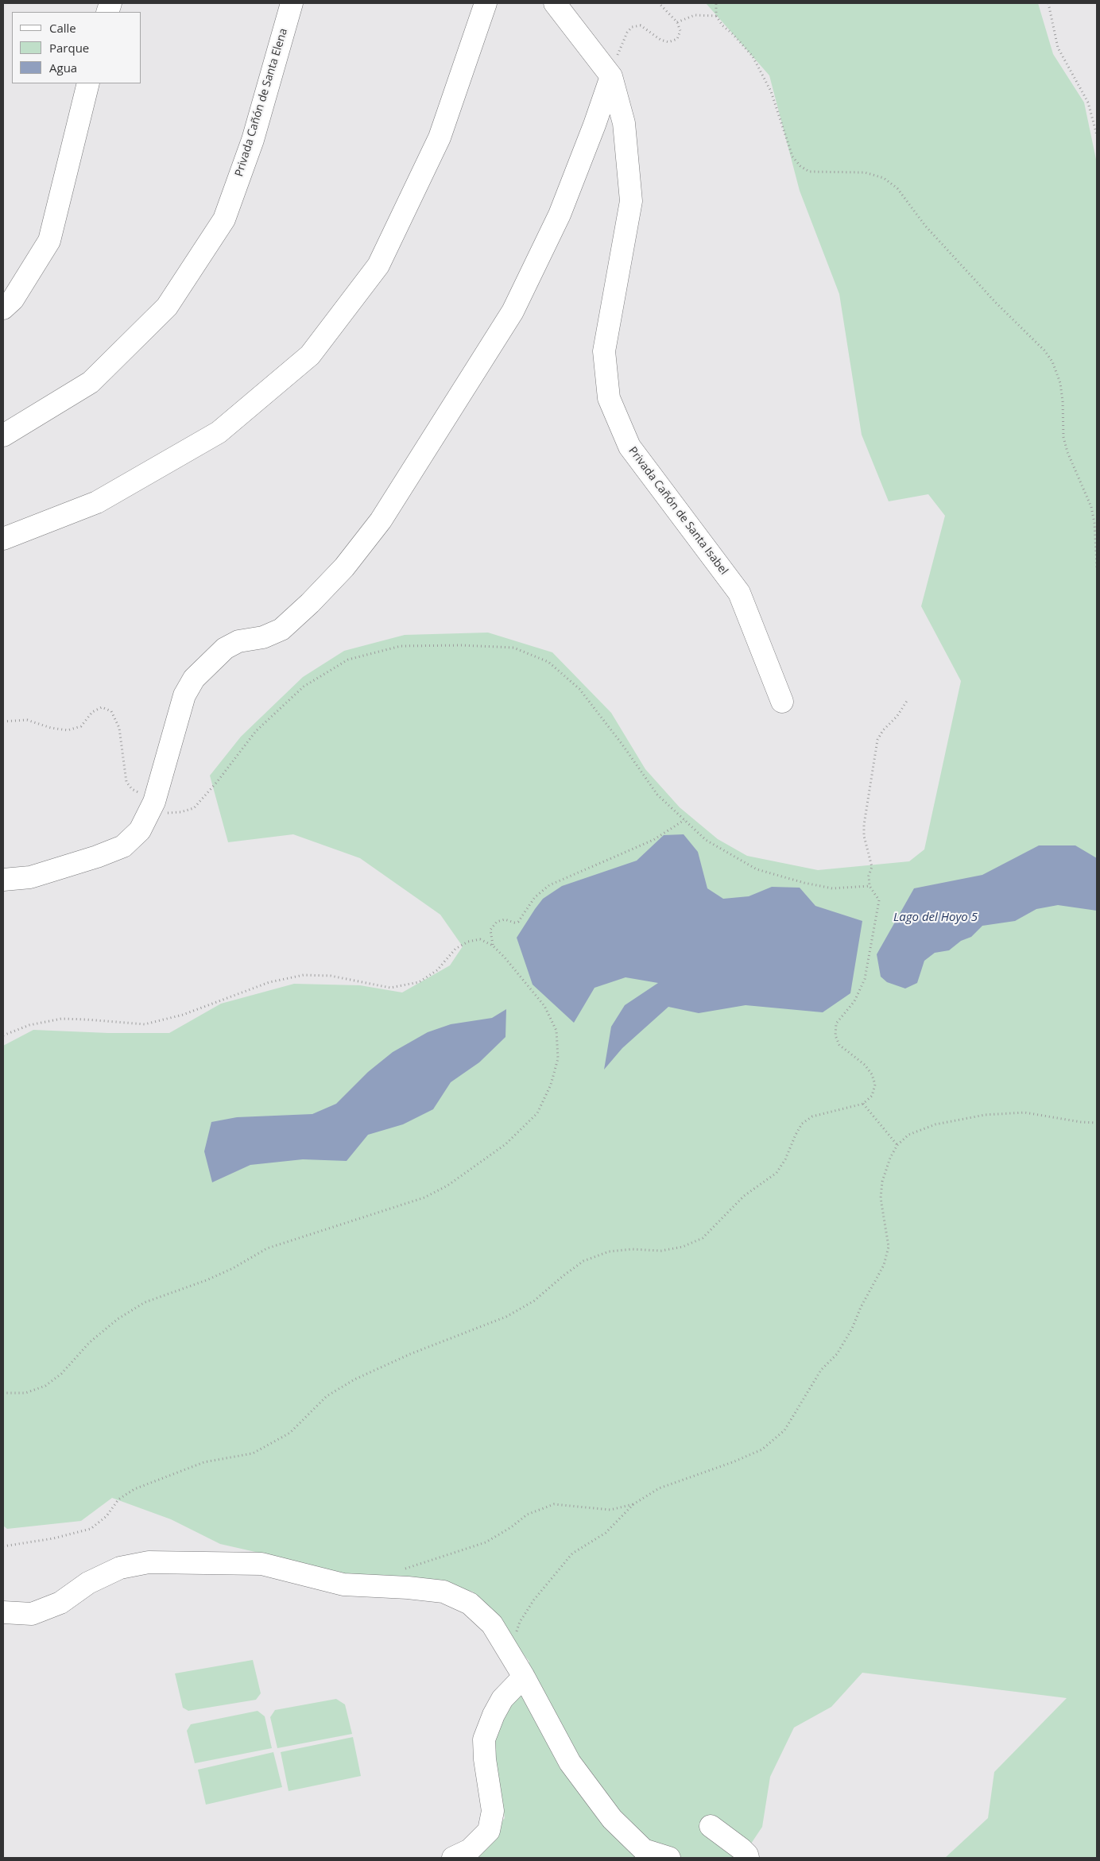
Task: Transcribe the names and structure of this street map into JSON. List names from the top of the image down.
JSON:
{
  "streets": {
    "street": ["Privada Cañón de Santa Elena", "Privada Cañón de Santa Isabel"]
  },
  "water": ["Lago del Hoyo 5"],
  "legend": ["Calle", "Parque", "Agua"]
}
